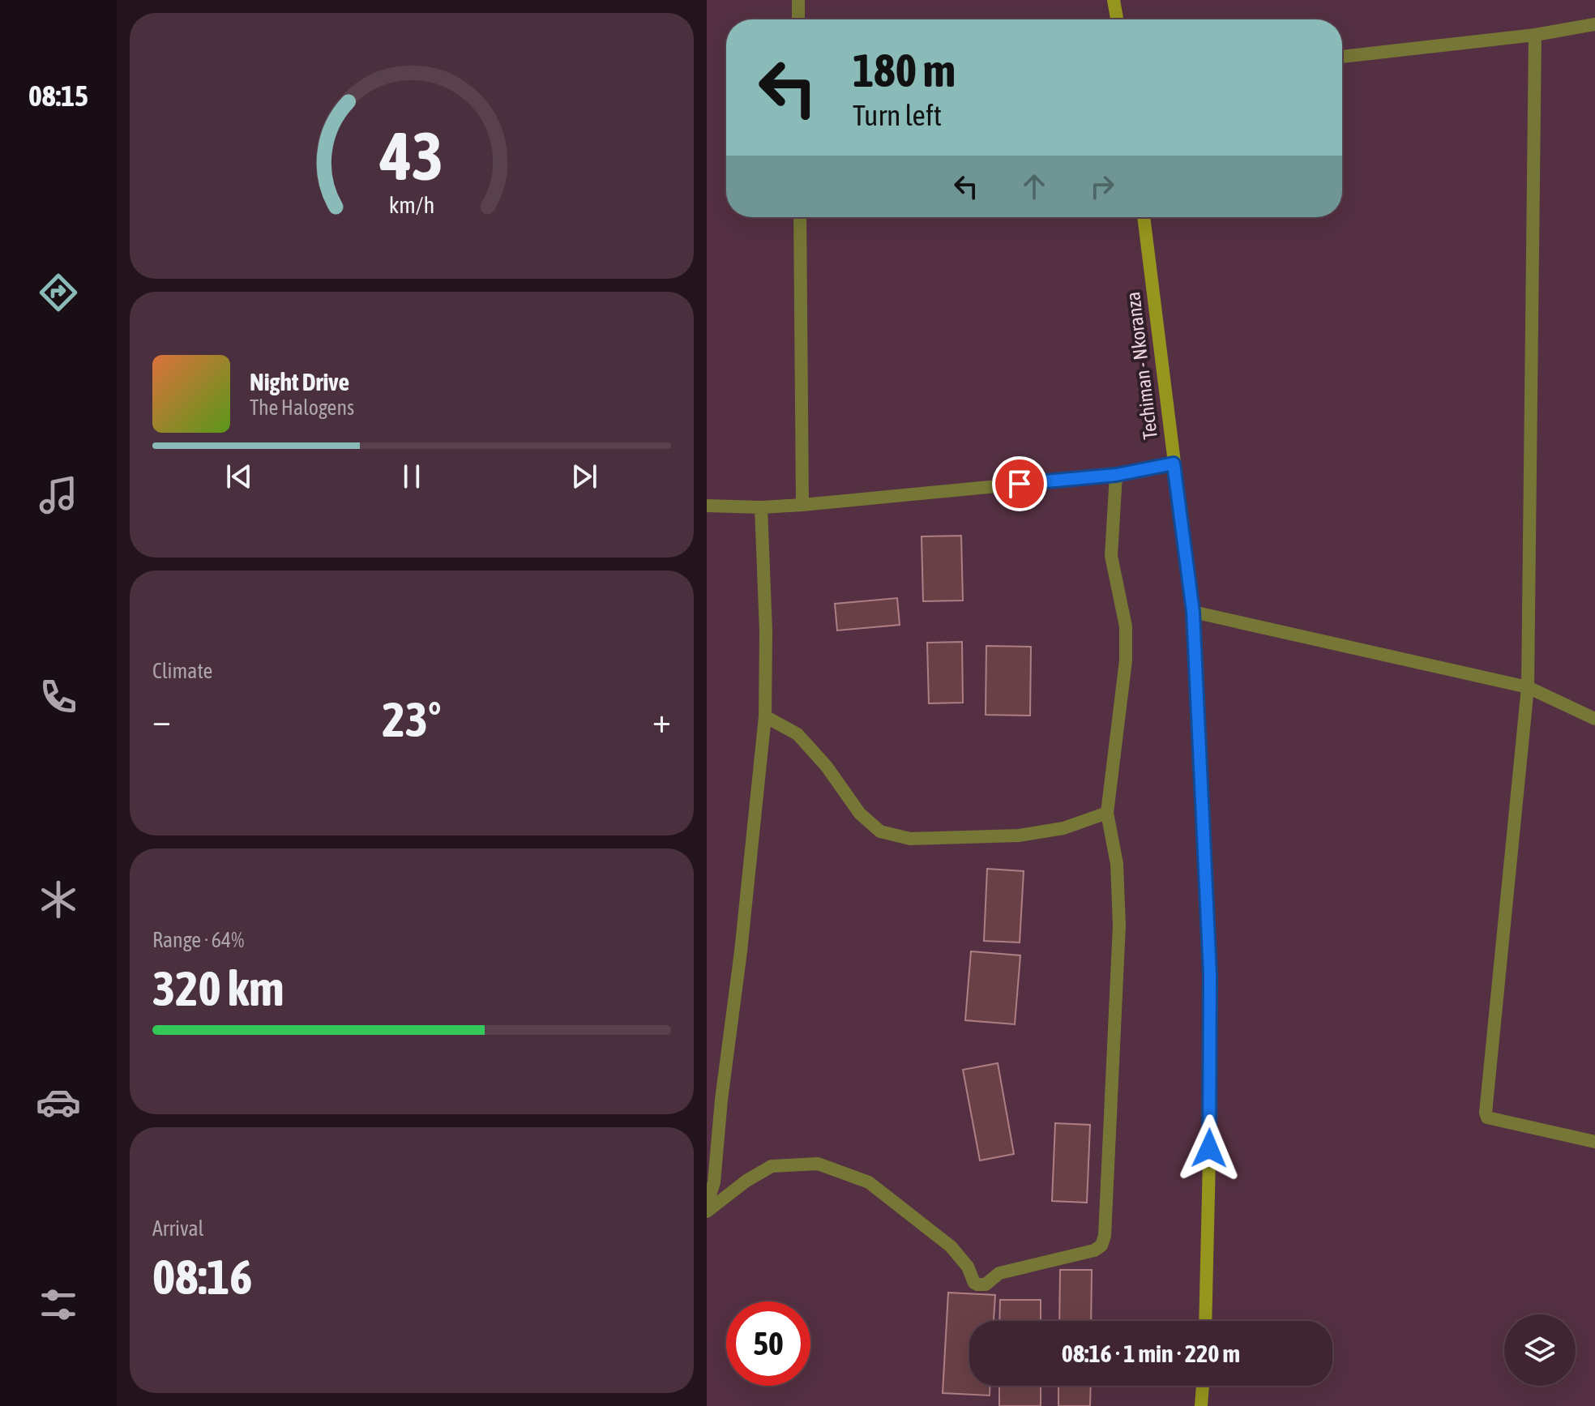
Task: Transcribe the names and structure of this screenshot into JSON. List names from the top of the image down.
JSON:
{
  "streets": {
    "main road": ["Techiman - Nkoranza"]
  },
  "page": {
    "tabs": "08:15",
    "turn": ["180 m", "Turn left"],
    "song": ["Night Drive", "The Halogens"],
    "tile": [
      "Climate",
      ["Range · 64%", "320 km"],
      ["Arrival", "08:16"]
    ],
    "heat": ["−", "23°", "+"],
    "limit": "50",
    "trip": "08:16 · 1 min · 220 m",
    "gauge": ["43", "km/h"]
  }
}
